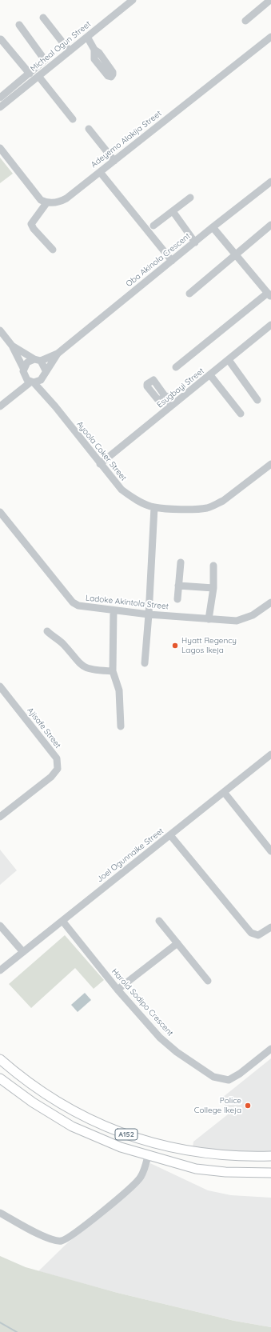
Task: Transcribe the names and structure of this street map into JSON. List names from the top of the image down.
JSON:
{
  "streets": {
    "main road": ["A152"],
    "street": [
      "Micheal Ogun Street",
      "Adeyemo Alakija Street",
      "Oba Akinola Crescent",
      "Esugbayi Street",
      "Ayoola Coker Street",
      "Ladoke Akintola Street",
      "Ajisafe Street",
      "Joel Ogunnaike Street",
      "Harold Sodipo Crescent"
    ]
  },
  "crossings": [
    ["Esugbayi Street", "Ayoola Coker Street"],
    ["Joel Ogunnaike Street", "Harold Sodipo Crescent"]
  ],
  "places": ["Hyatt Regency Lagos Ikeja", "Police College Ikeja"]
}
